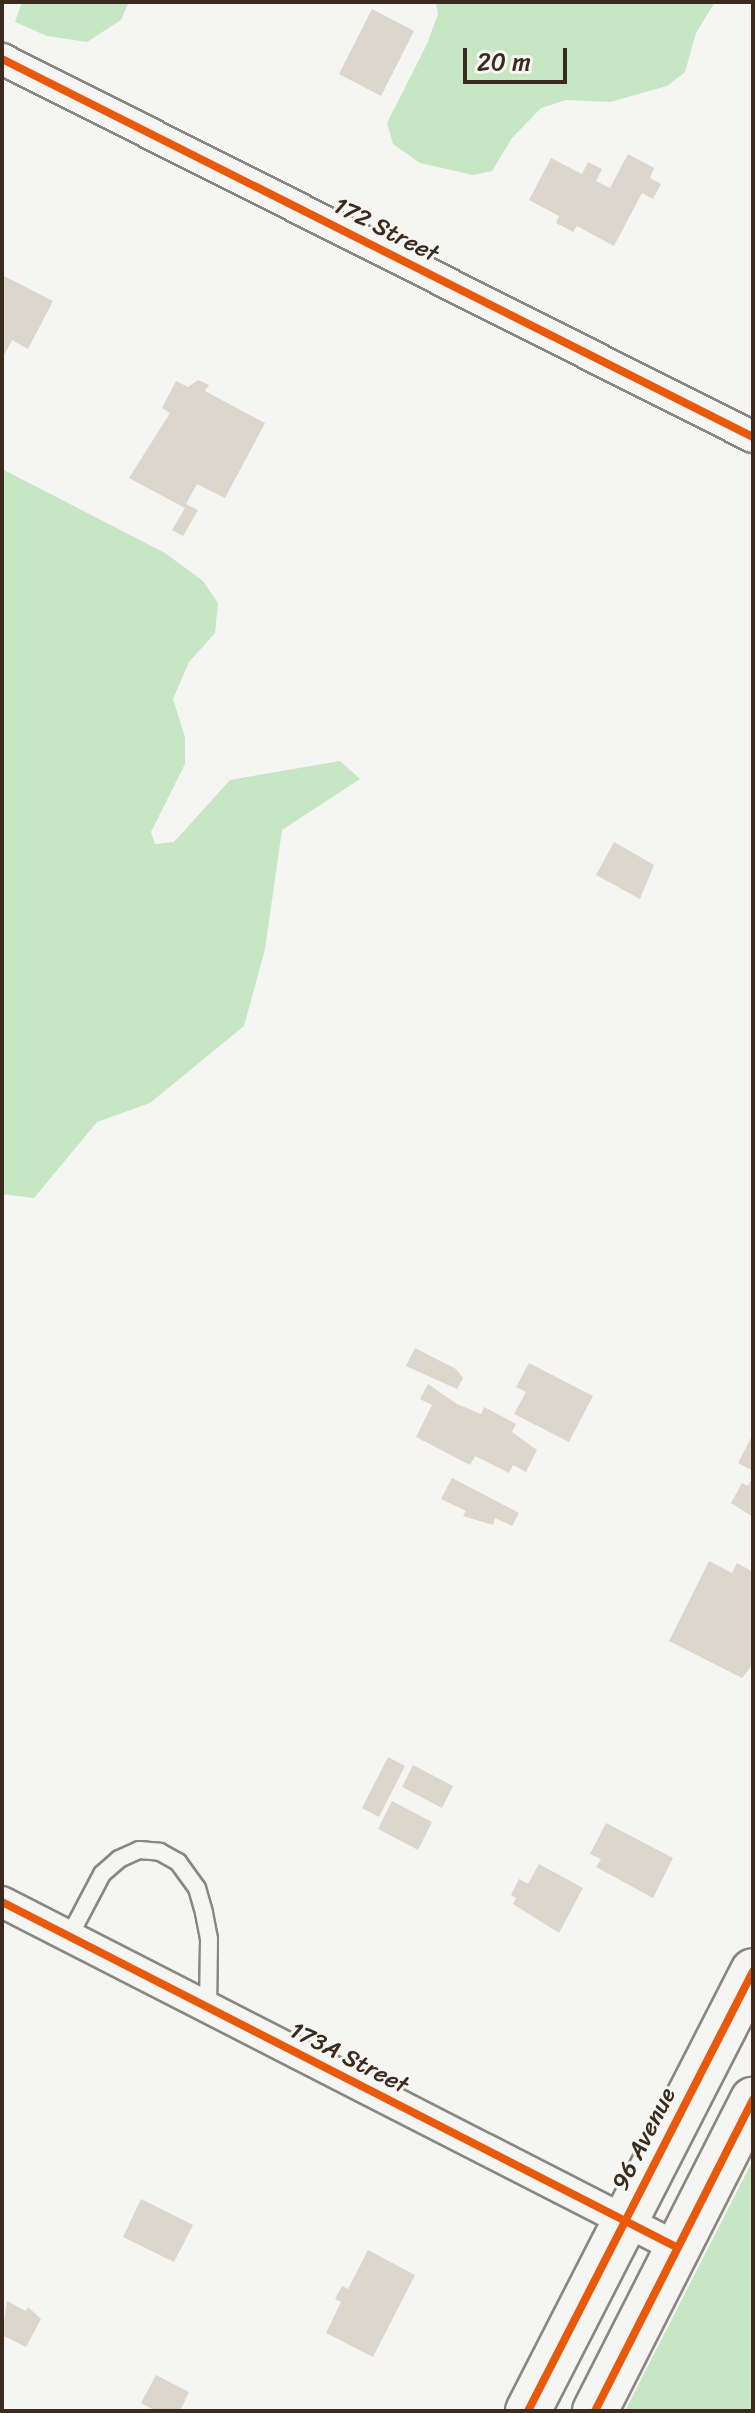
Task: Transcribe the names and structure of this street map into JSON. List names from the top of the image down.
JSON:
{
  "streets": {
    "main road": ["96 Avenue"],
    "street": ["172 Street", "173A Street"]
  },
  "crossings": [
    ["173A Street", "96 Avenue"]
  ],
  "scale_bar": "20 m"
}
